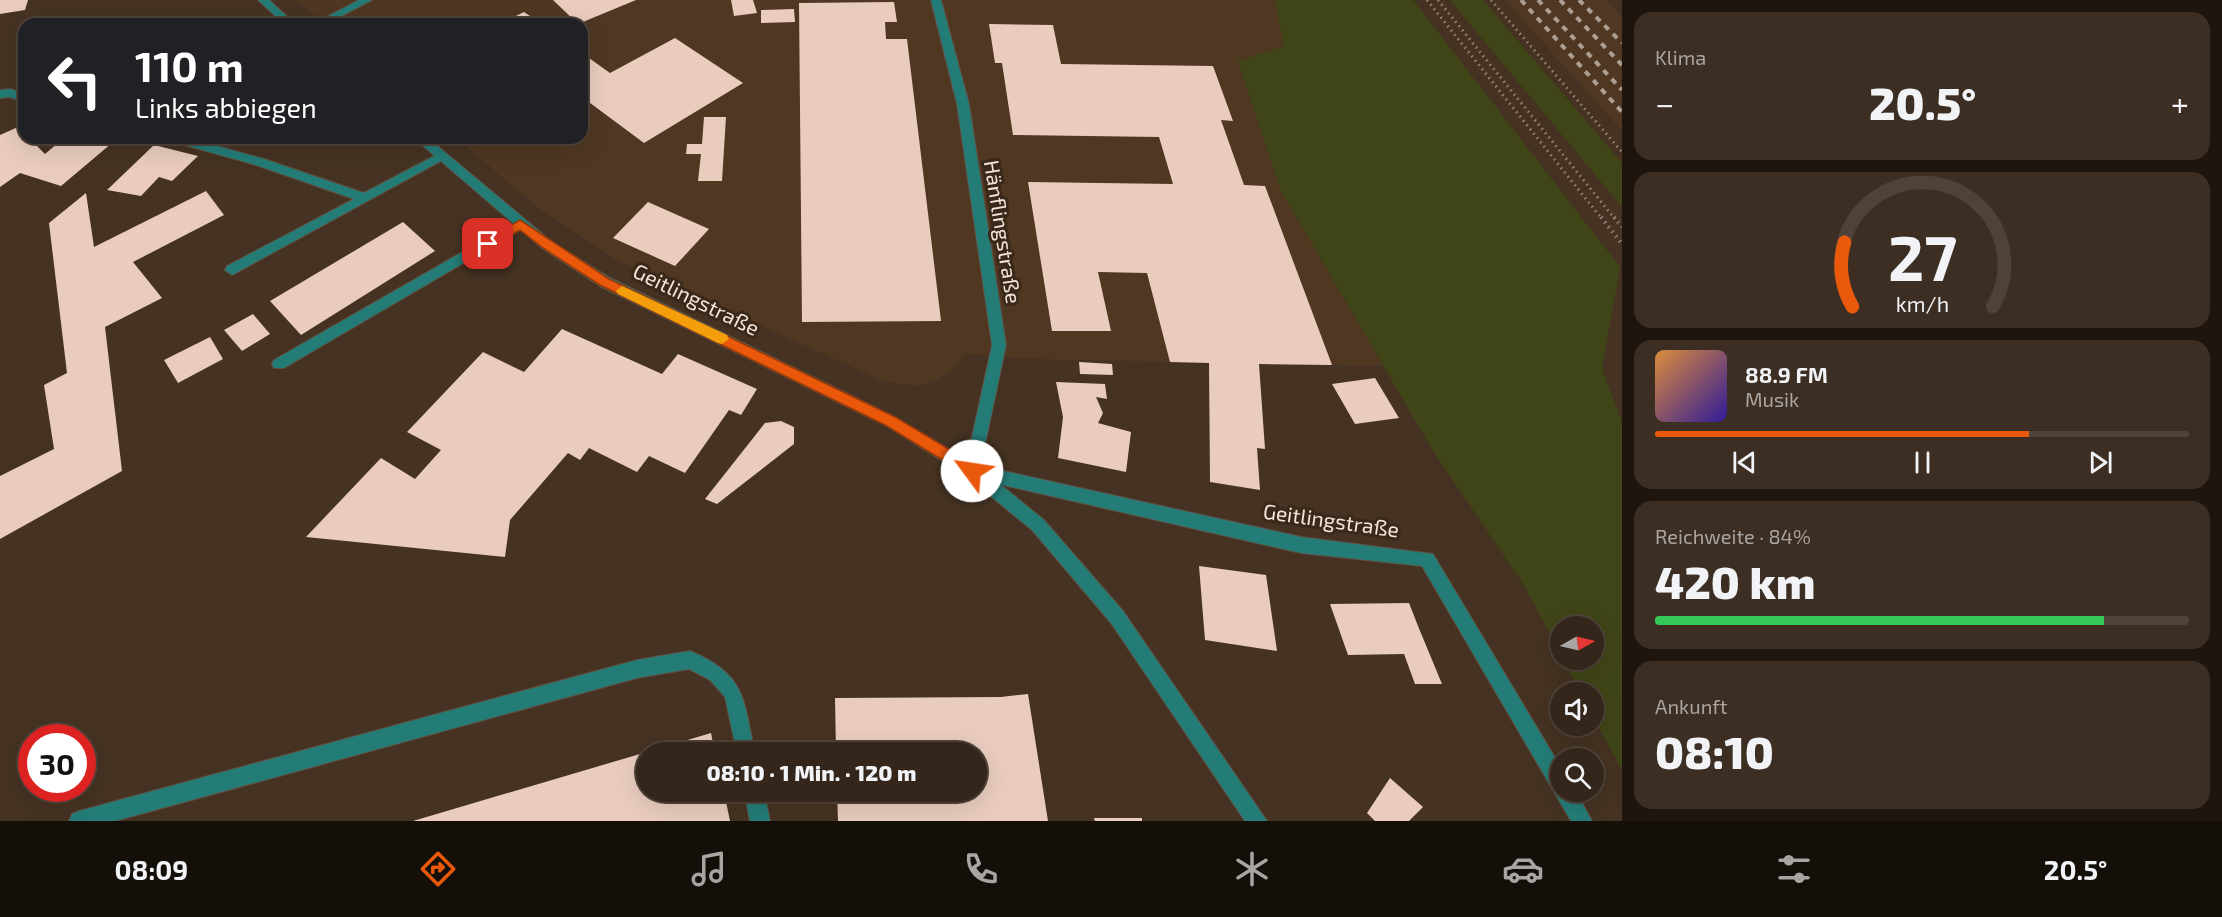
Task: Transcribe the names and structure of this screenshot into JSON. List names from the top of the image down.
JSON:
{
  "streets": {
    "street": ["Hänflingstraße", "Geitlingstraße"]
  },
  "crossings": [
    ["Hänflingstraße", "Geitlingstraße"]
  ],
  "north": "right",
  "page": {
    "tile": [
      "Klima",
      ["Reichweite · 84%", "420 km"],
      ["Ankunft", "08:10"]
    ],
    "turn": ["110 m", "Links abbiegen"],
    "heat": ["−", "20.5°", "+"],
    "song": ["88.9 FM", "Musik"],
    "limit": "30",
    "trip": "08:10 · 1 Min. · 120 m",
    "tabs": ["08:09", "20.5°"],
    "gauge": ["27", "km/h"]
  }
}
